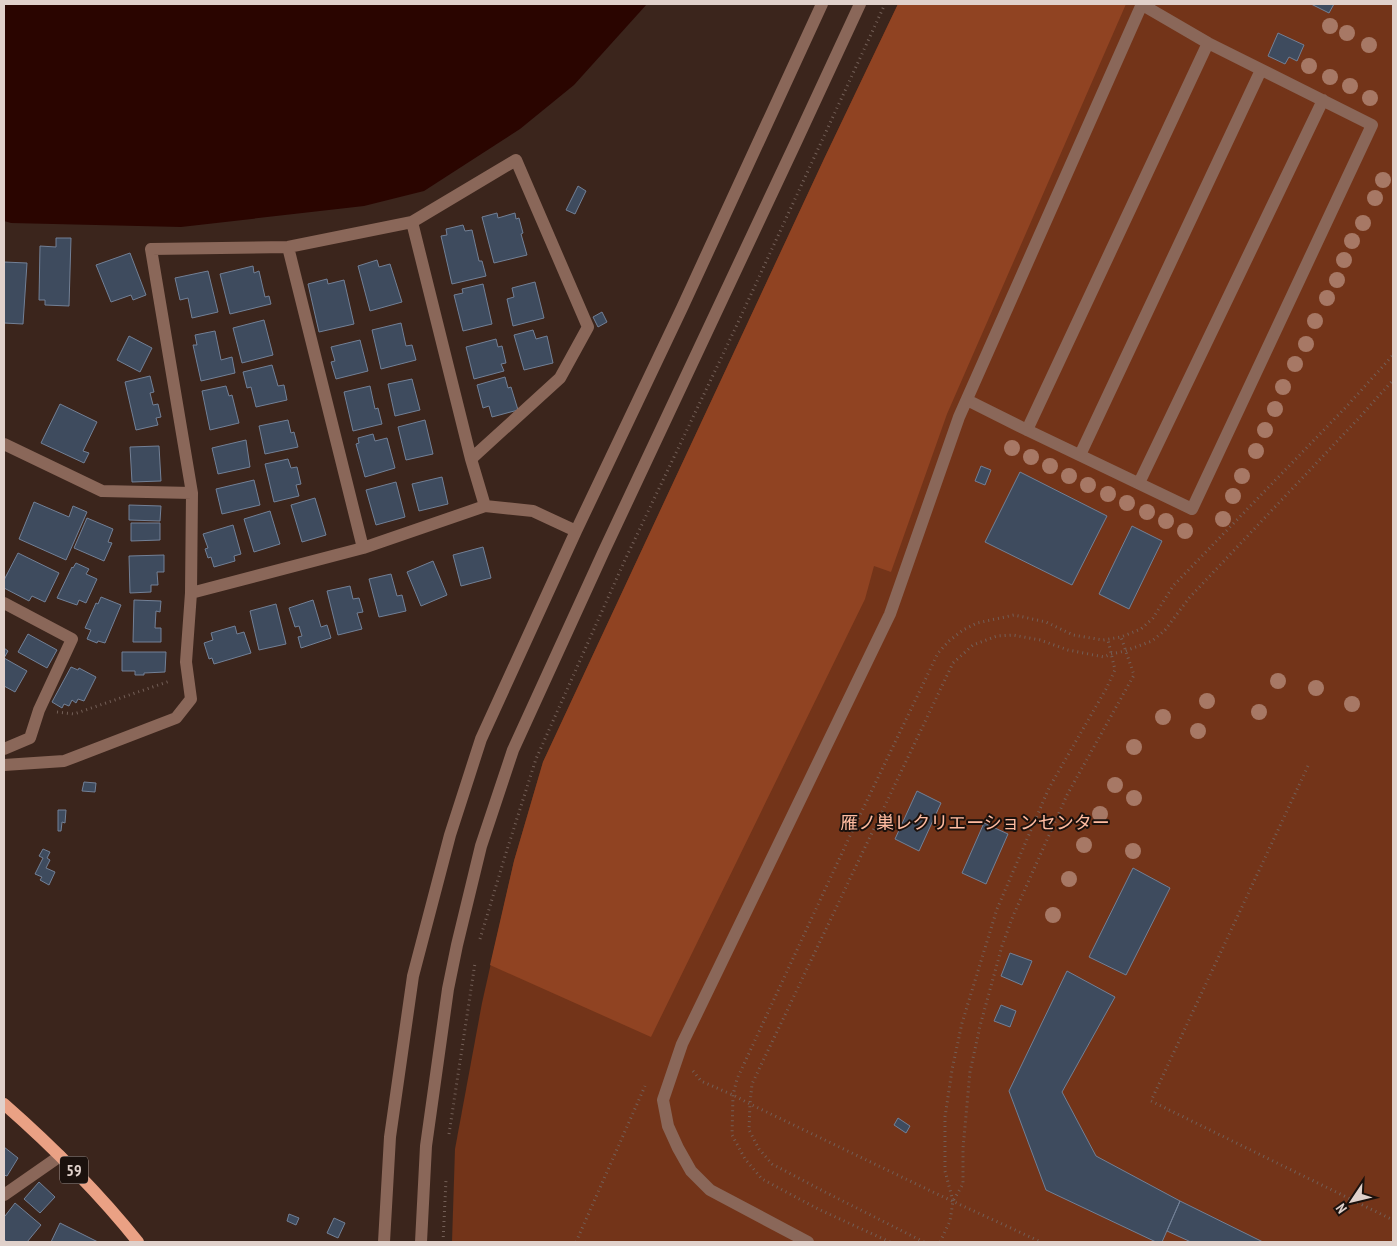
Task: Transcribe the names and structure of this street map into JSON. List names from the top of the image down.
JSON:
{
  "streets": {
    "main road": ["59"]
  },
  "parks": ["雁ノ巣レクリエーションセンター"],
  "north": "bottom left"
}
